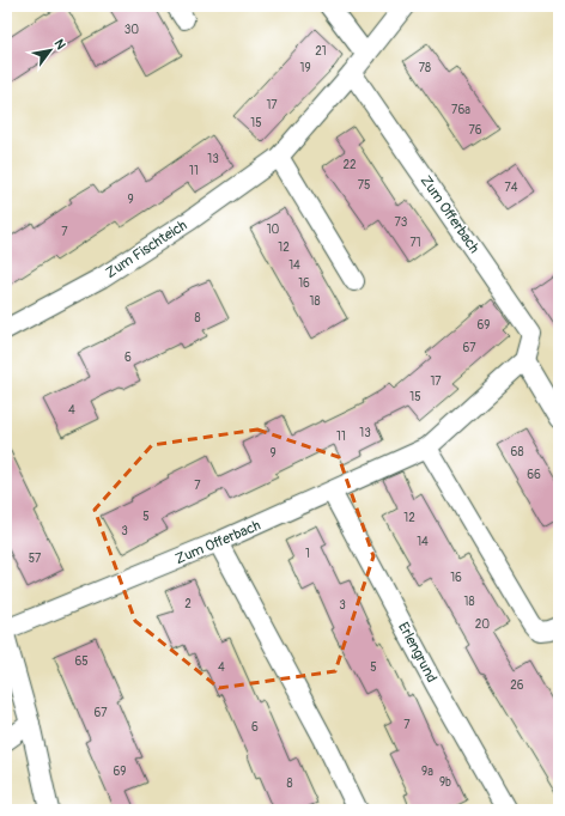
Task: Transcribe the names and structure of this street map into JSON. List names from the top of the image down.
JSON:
{
  "streets": {
    "street": ["Zum Offerbach", "Zum Fischteich", "Erlengrund"]
  },
  "crossings": [
    ["Zum Offerbach", "Zum Fischteich"],
    ["Zum Offerbach", "Erlengrund"]
  ],
  "house_numbers": [
    "30",
    "21",
    "19",
    "78",
    "17",
    "76a",
    "15",
    "76",
    "13",
    "22",
    "11",
    "75",
    "74",
    "9",
    "73",
    "10",
    "7",
    "71",
    "12",
    "14",
    "16",
    "18",
    "8",
    "69",
    "67",
    "6",
    "17",
    "15",
    "4",
    "13",
    "11",
    "68",
    "9",
    "66",
    "7",
    "5",
    "12",
    "3",
    "14",
    "1",
    "57",
    "16",
    "18",
    "2",
    "3",
    "20",
    "65",
    "4",
    "5",
    "26",
    "67",
    "7",
    "6",
    "69",
    "9a",
    "9b",
    "8"
  ],
  "north": "top right"
}
